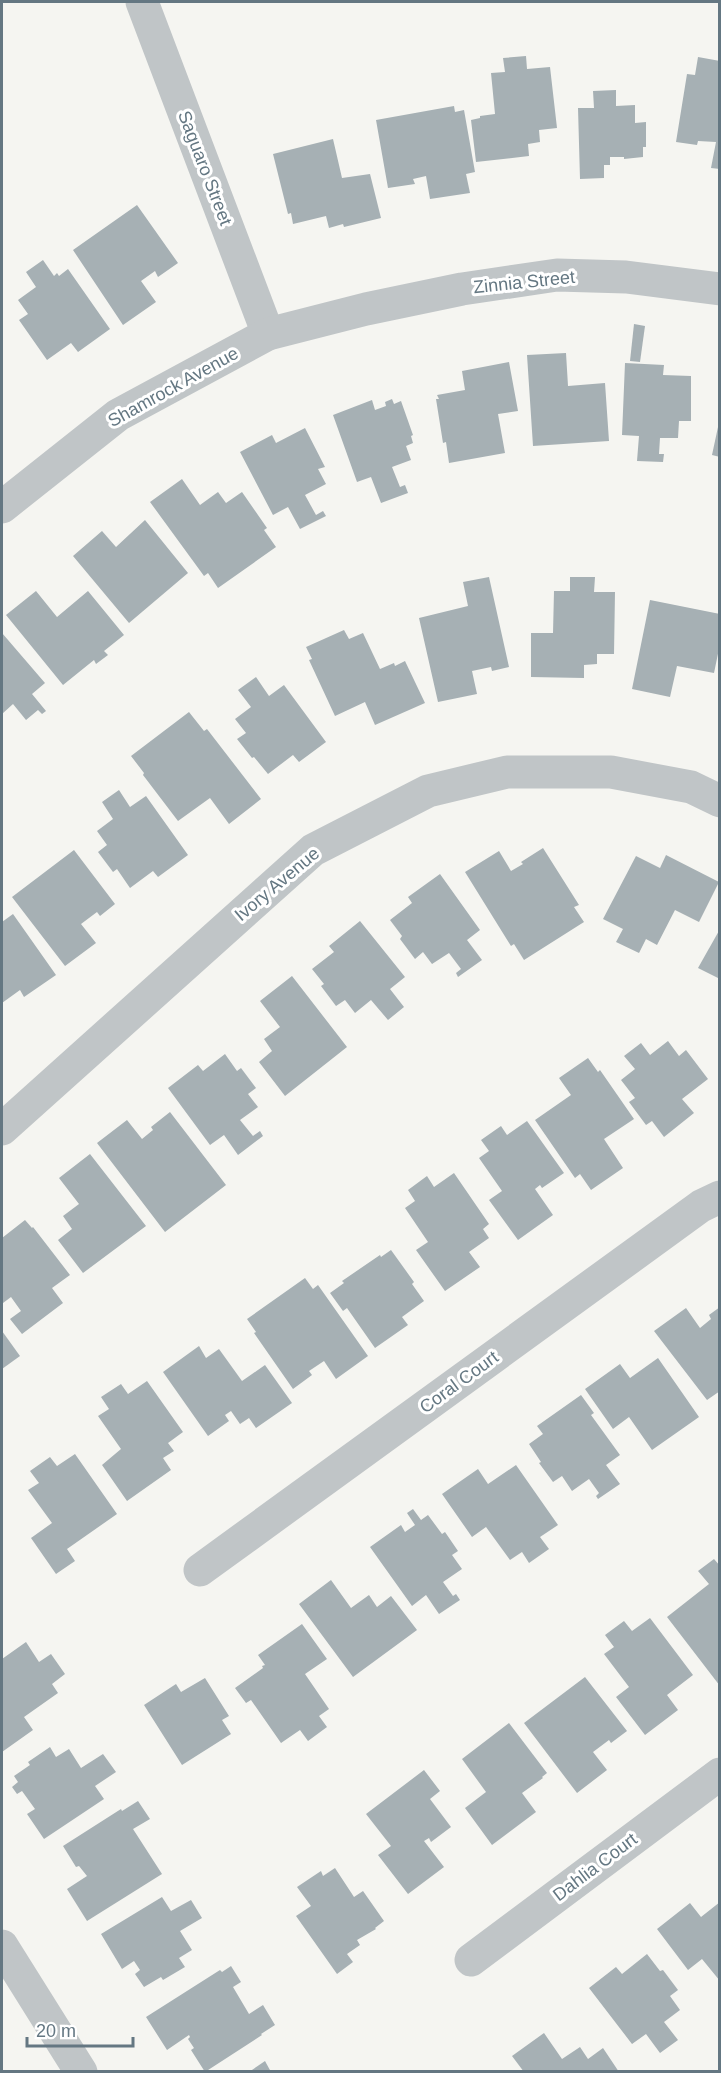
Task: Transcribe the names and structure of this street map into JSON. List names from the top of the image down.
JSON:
{
  "streets": {
    "street": [
      "Saguaro Street",
      "Zinnia Street",
      "Shamrock Avenue",
      "Ivory Avenue",
      "Coral Court",
      "Dahlia Court"
    ]
  },
  "crossings": [
    ["Saguaro Street", "Shamrock Avenue"],
    ["Zinnia Street", "Shamrock Avenue"]
  ],
  "scale_bar": "20 m"
}
